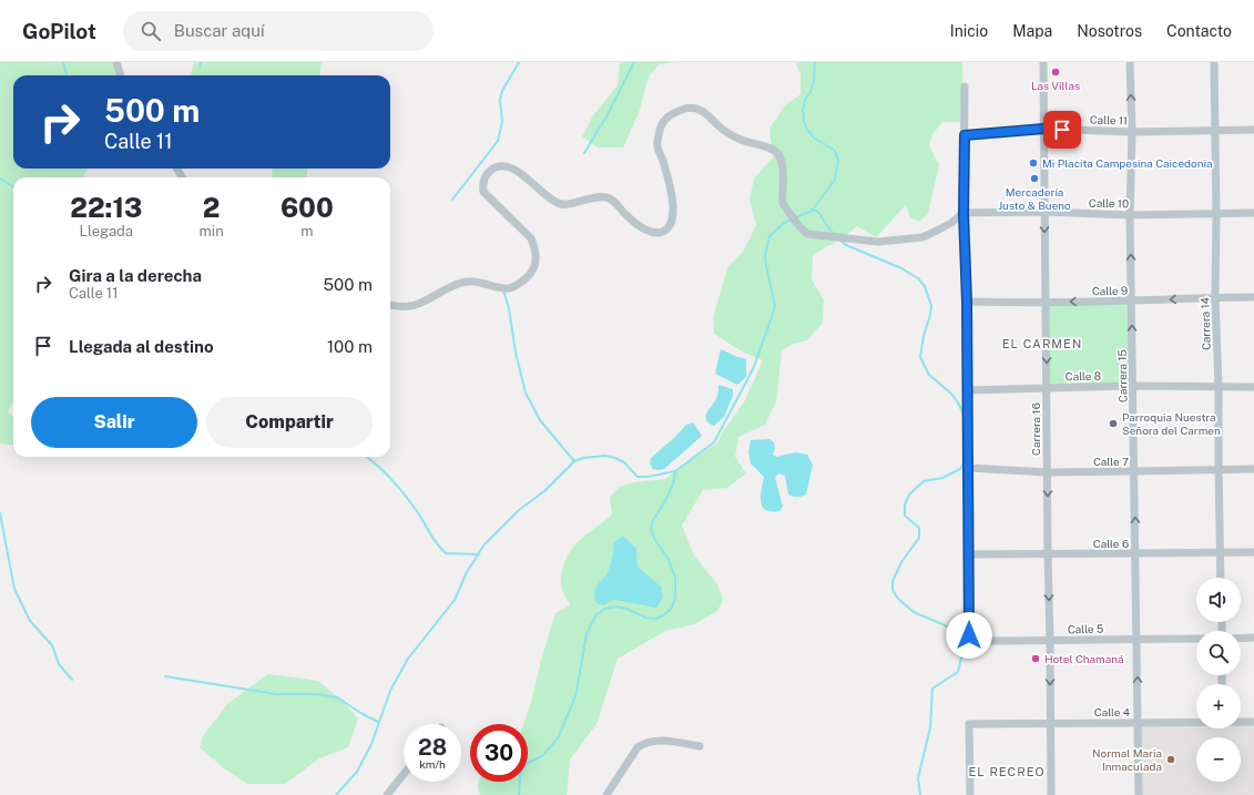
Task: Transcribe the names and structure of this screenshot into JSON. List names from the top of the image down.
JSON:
{
  "streets": {
    "street": [
      "Calle 11",
      "Calle 10",
      "Calle 9",
      "Carrera 14",
      "Calle 8",
      "Carrera 15",
      "Carrera 16",
      "Calle 7",
      "Calle 6",
      "Calle 5",
      "Calle 4"
    ]
  },
  "crossings": [
    ["Calle 11", "Carrera 14"],
    ["Calle 11", "Carrera 15"],
    ["Calle 11", "Carrera 16"],
    ["Calle 10", "Carrera 14"],
    ["Calle 10", "Carrera 15"],
    ["Calle 10", "Carrera 16"],
    ["Calle 9", "Carrera 14"],
    ["Calle 9", "Carrera 15"],
    ["Calle 9", "Carrera 16"],
    ["Carrera 14", "Calle 8"],
    ["Carrera 14", "Calle 7"],
    ["Carrera 14", "Calle 6"],
    ["Calle 8", "Carrera 15"],
    ["Calle 8", "Carrera 16"],
    ["Carrera 15", "Calle 7"],
    ["Carrera 15", "Calle 6"],
    ["Carrera 15", "Calle 5"],
    ["Carrera 15", "Calle 4"],
    ["Carrera 16", "Calle 7"],
    ["Carrera 16", "Calle 6"],
    ["Carrera 16", "Calle 5"],
    ["Carrera 16", "Calle 4"],
    ["Calle 6", "Calle 5"]
  ],
  "one_way": ["Calle 9", "Carrera 15", "Carrera 16"],
  "districts": ["EL CARMEN", "EL RECREO"],
  "places": [
    "Las Villas",
    "Mi Placita Campesina Caicedonia",
    "Mercadería Justo & Bueno",
    "Parroquia Nuestra Señora del Carmen",
    "Hotel Chamaná",
    "Normal Maria Inmaculada"
  ],
  "page": {
    "header": "GoPilot",
    "search": "Buscar aquí",
    "nav": [
      "Inicio",
      "Mapa",
      "Nosotros",
      "Contacto"
    ],
    "turn": ["500 m", "Calle 11"],
    "eta": [
      "22:13",
      "Llegada",
      "2",
      "min",
      "600",
      "m"
    ],
    "list": [
      {
        "name": "Gira a la derecha",
        "note": "Calle 11",
        "value": "500 m"
      },
      {
        "name": "Llegada al destino",
        "value": "100 m"
      }
    ],
    "buttons": ["Salir", "Compartir"],
    "map_buttons": ["+", "−"],
    "speed": "28 km/h",
    "limit": "30"
  }
}
